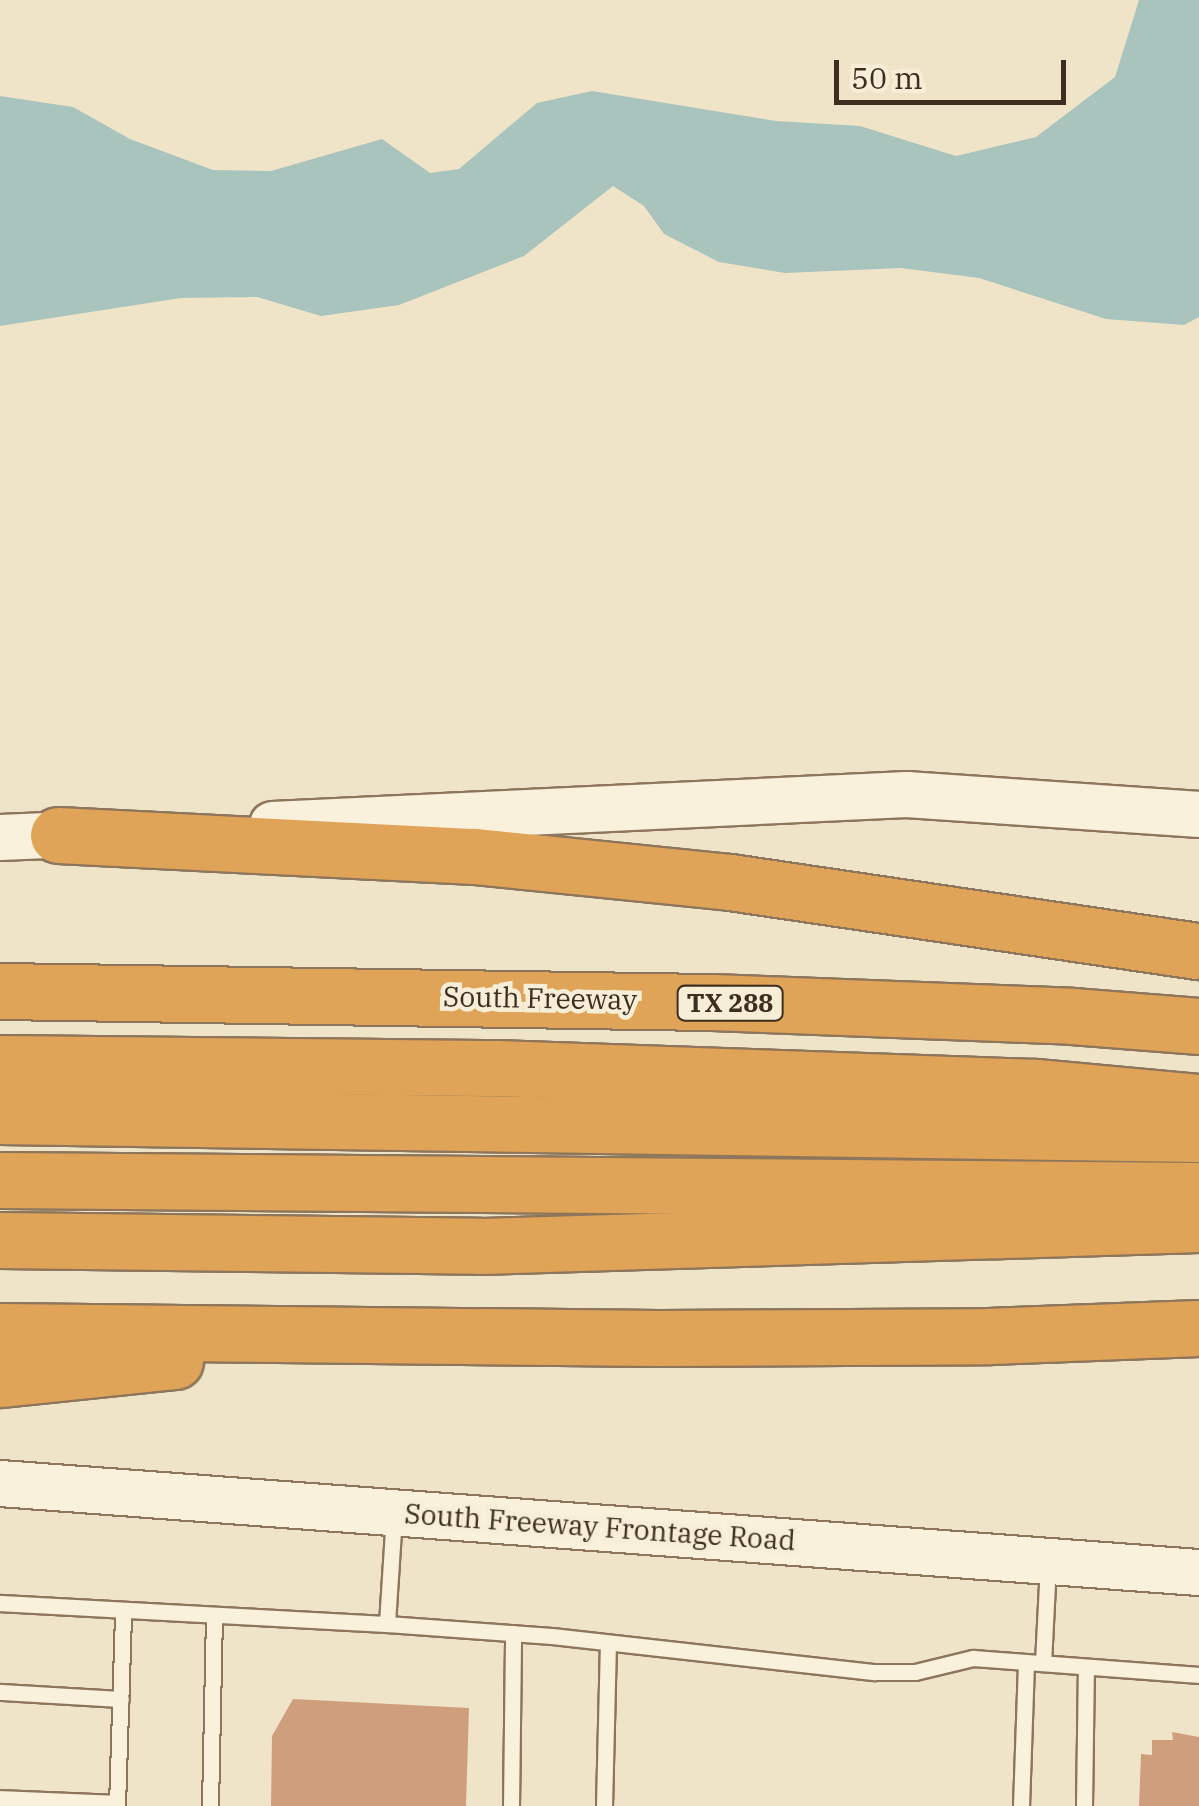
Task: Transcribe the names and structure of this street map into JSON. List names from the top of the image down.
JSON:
{
  "streets": {
    "highway": ["South Freeway", "TX 288"],
    "main road": ["South Freeway Frontage Road"]
  },
  "scale_bar": "50 m"
}
